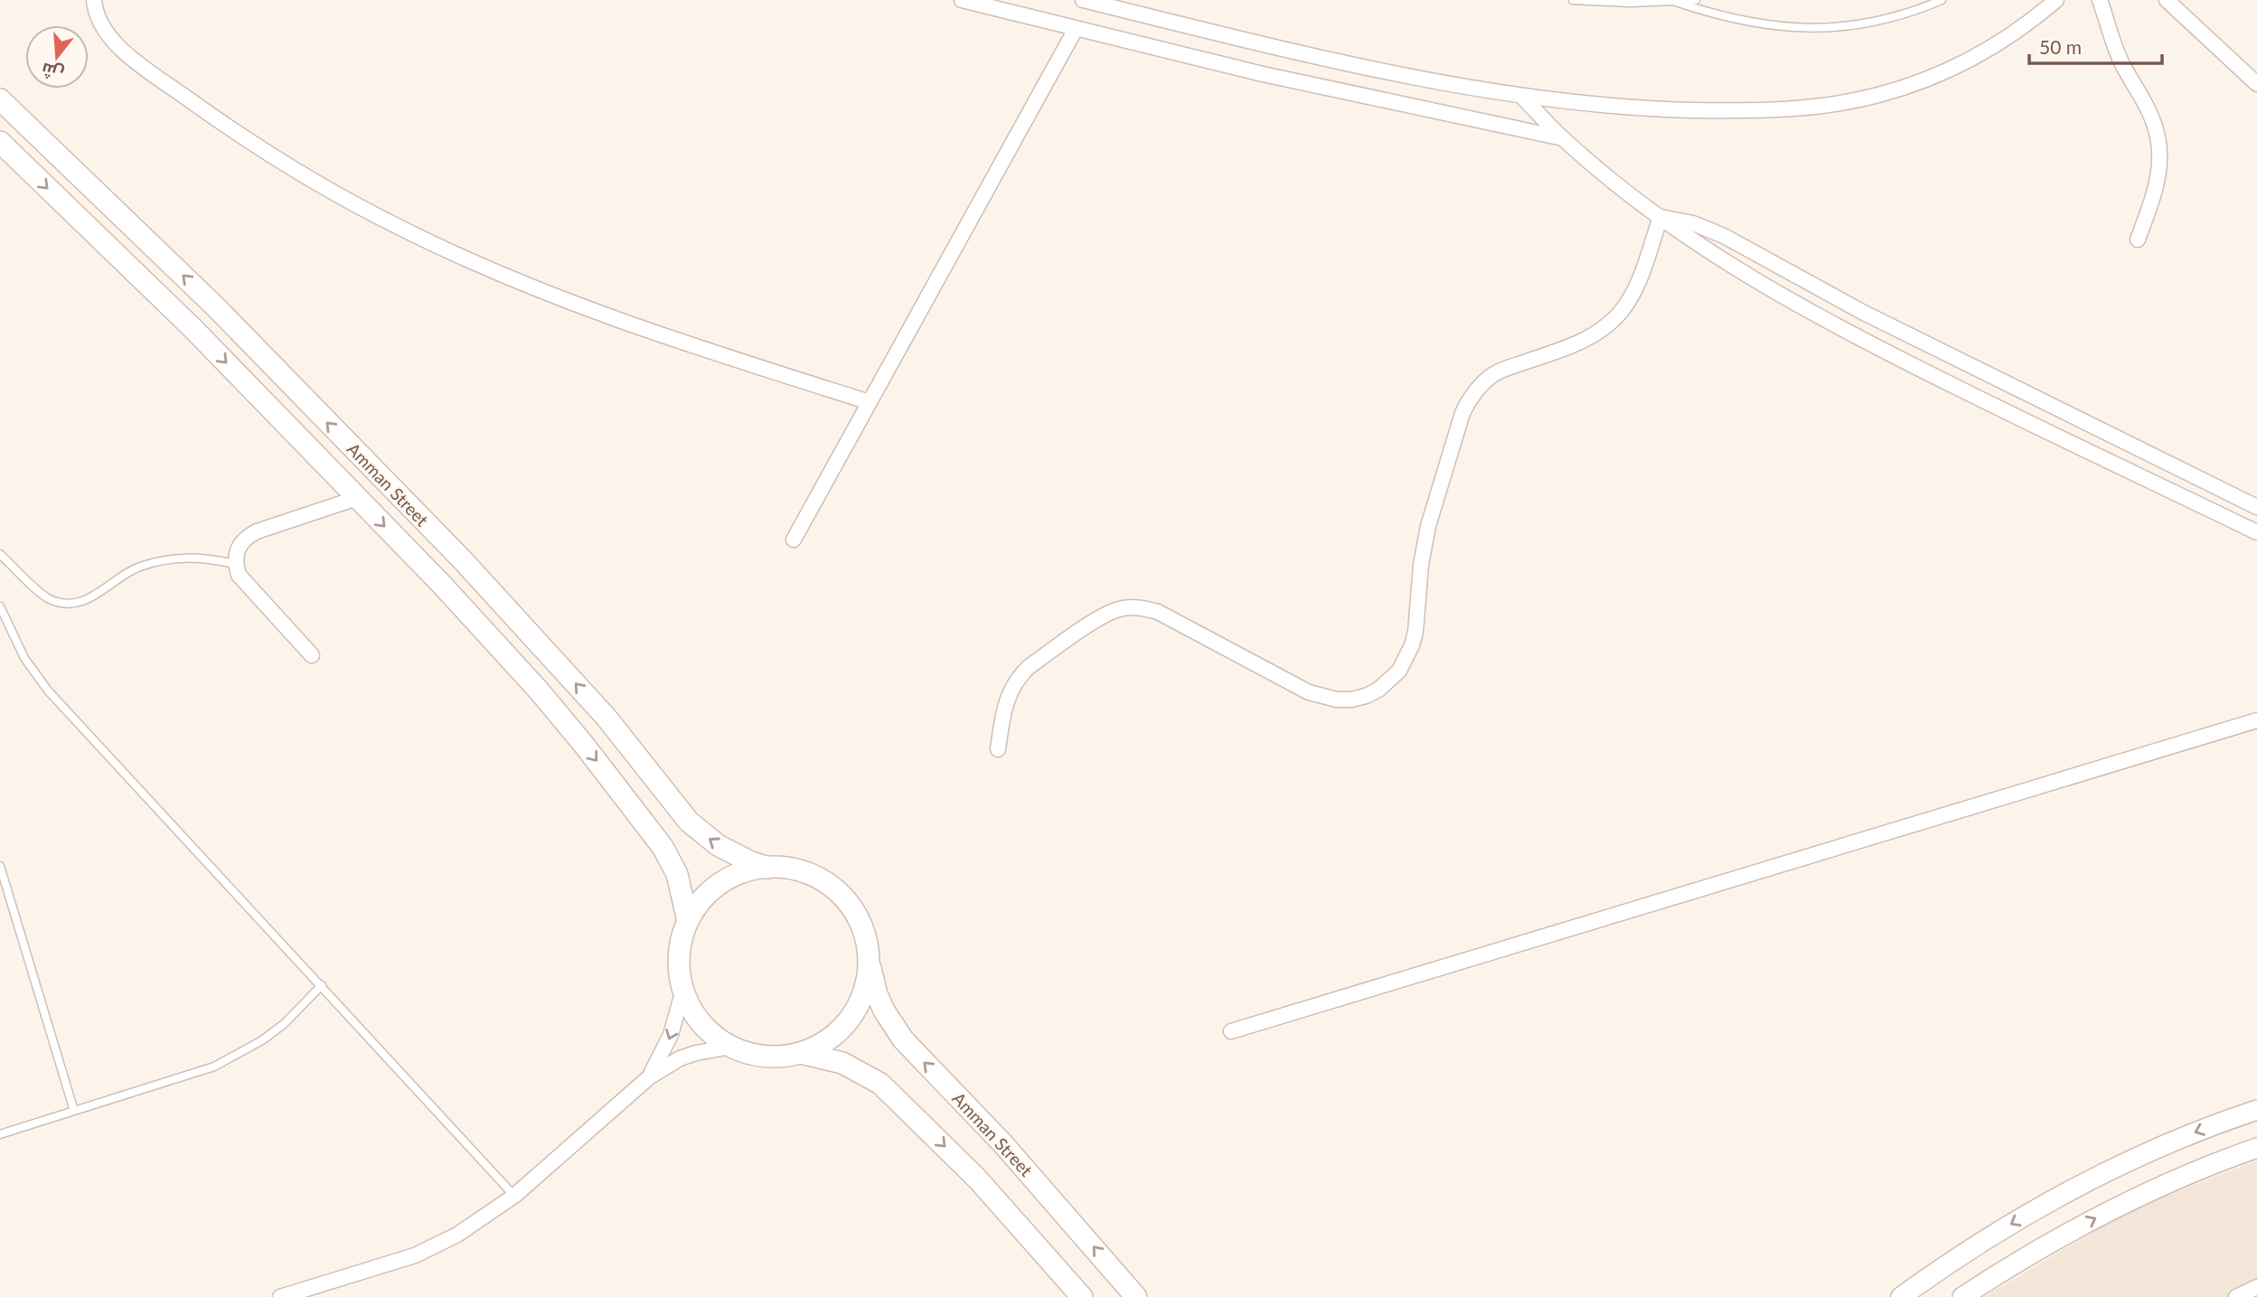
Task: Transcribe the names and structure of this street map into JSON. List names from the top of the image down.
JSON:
{
  "streets": {
    "main road": ["Amman Street"]
  },
  "scale_bar": "50 m",
  "north": "bottom"
}
